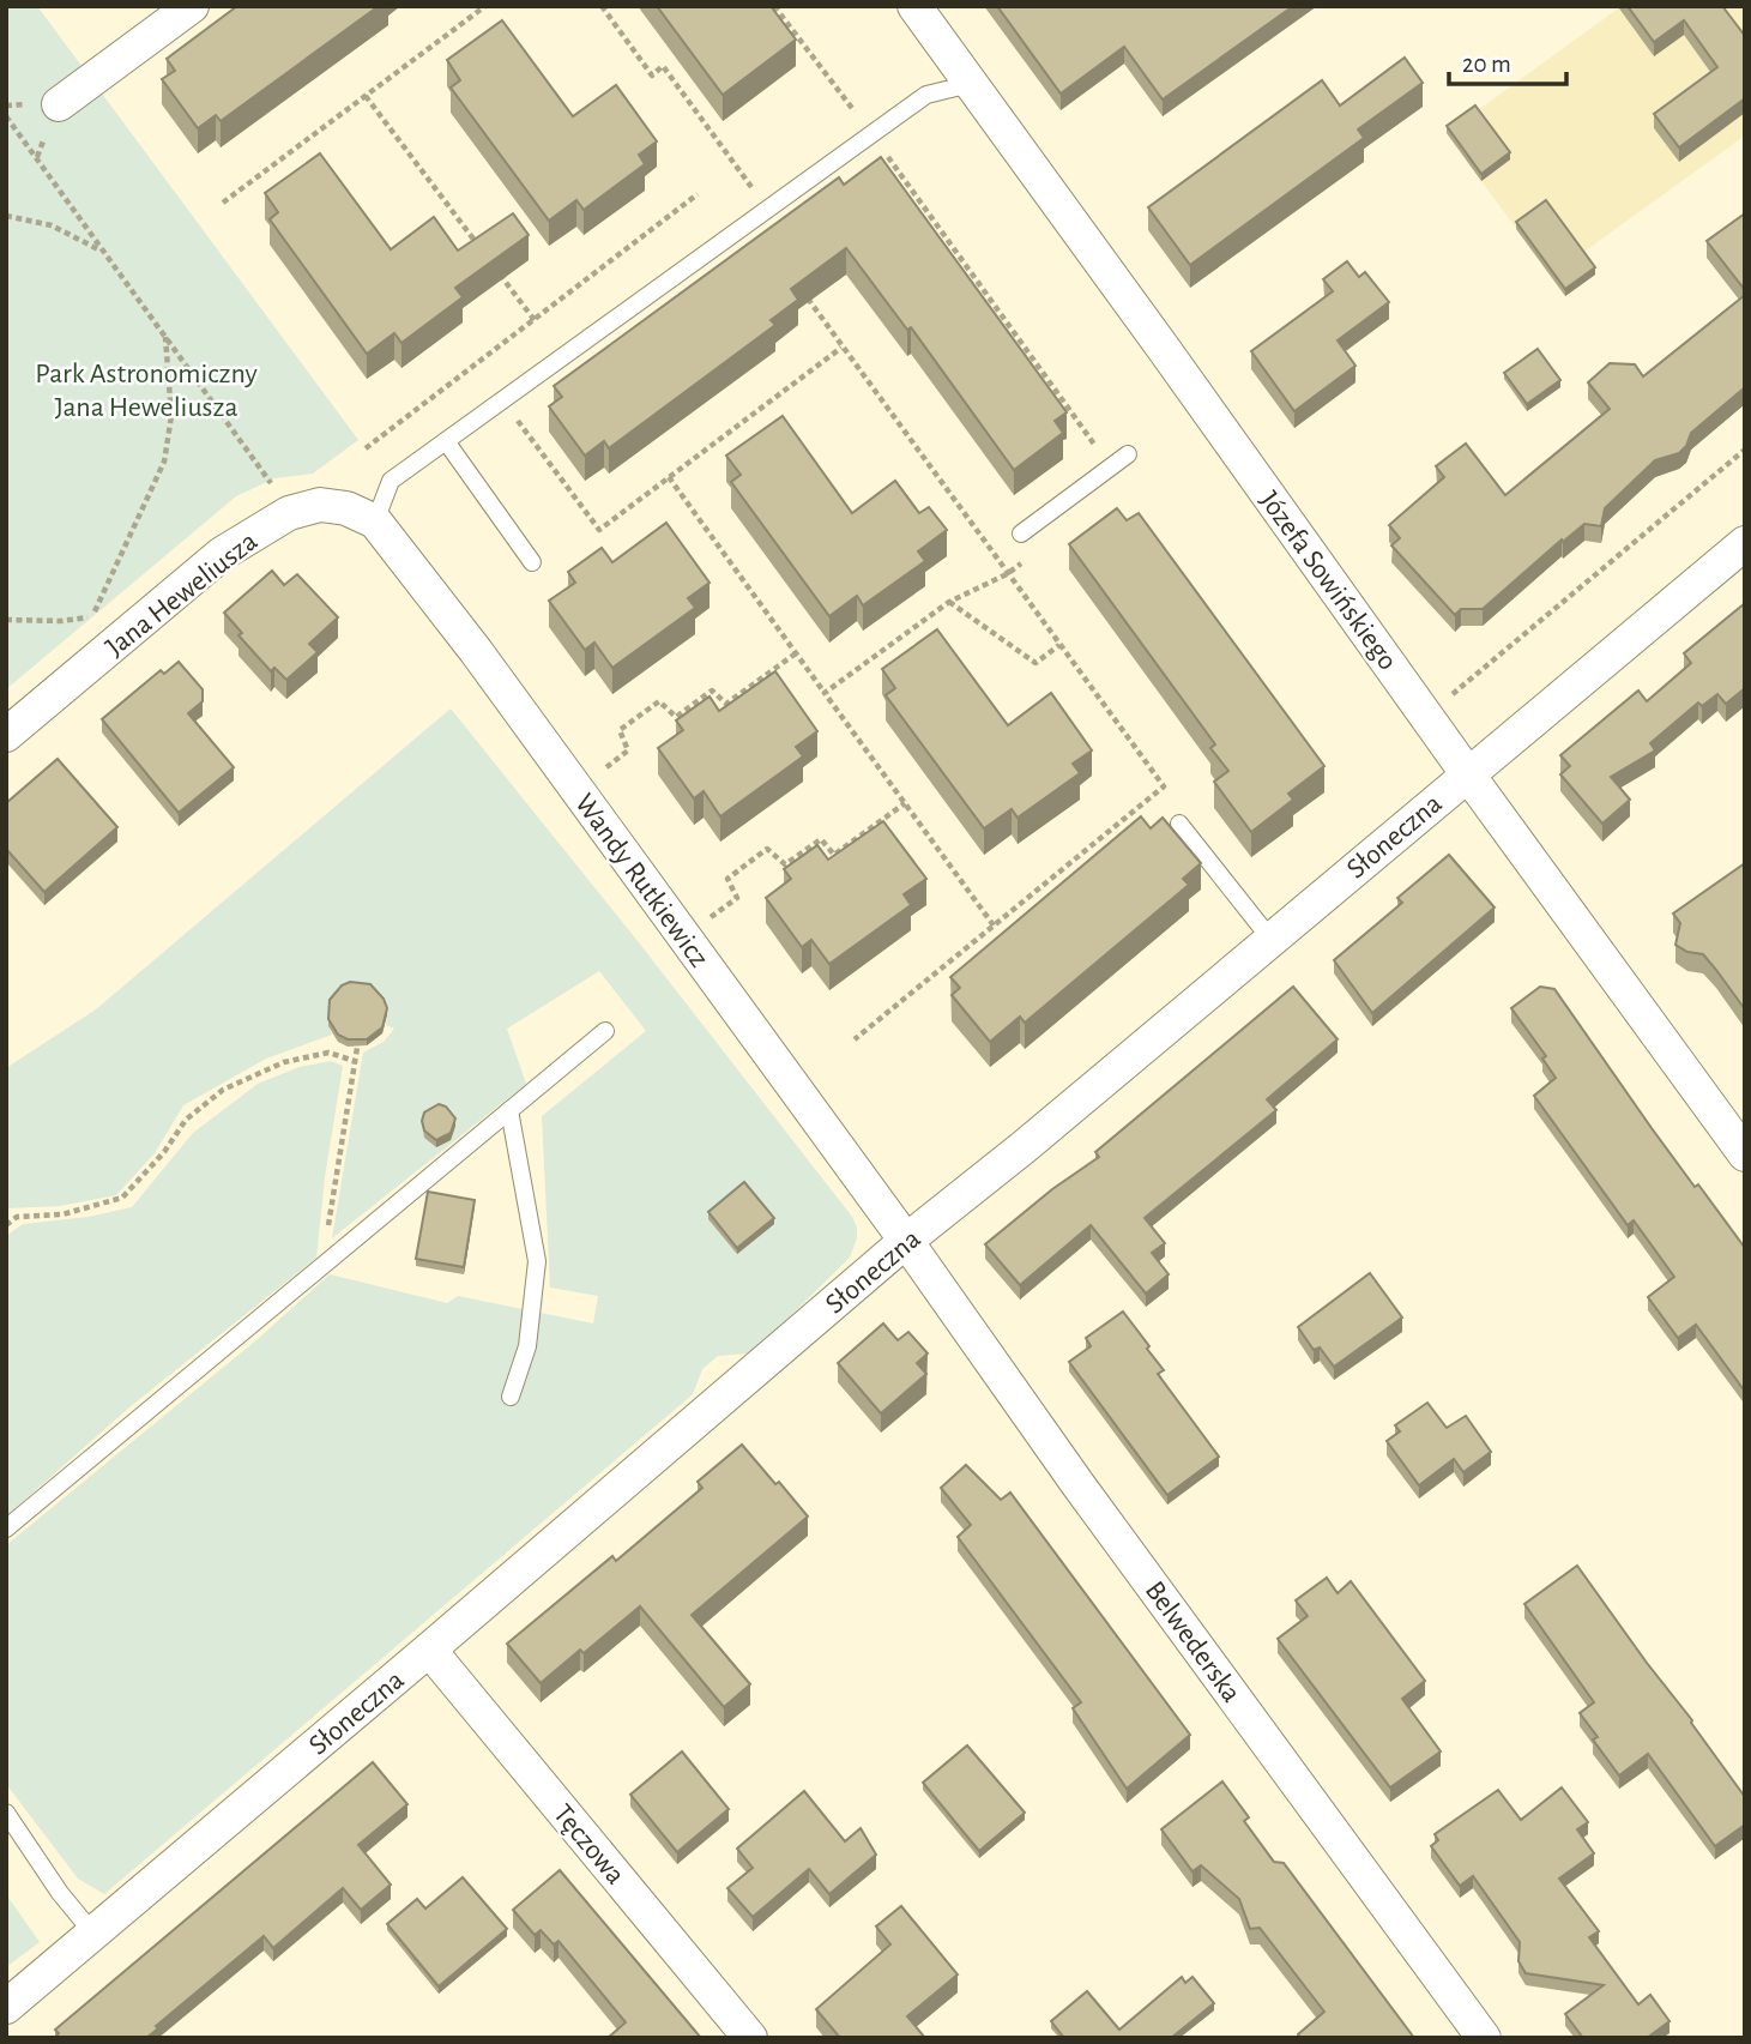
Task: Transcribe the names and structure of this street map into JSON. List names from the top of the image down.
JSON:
{
  "streets": {
    "street": [
      "Józefa Sowińskiego",
      "Jana Heweliusza",
      "Słoneczna",
      "Wandy Rutkiewicz",
      "Belwederska",
      "Tęczowa"
    ]
  },
  "crossings": [
    ["Józefa Sowińskiego", "Słoneczna"],
    ["Jana Heweliusza", "Wandy Rutkiewicz"],
    ["Słoneczna", "Wandy Rutkiewicz"],
    ["Słoneczna", "Belwederska"],
    ["Słoneczna", "Tęczowa"],
    ["Wandy Rutkiewicz", "Belwederska"]
  ],
  "parks": ["Park Astronomiczny Jana Heweliusza"],
  "scale_bar": "20 m"
}
